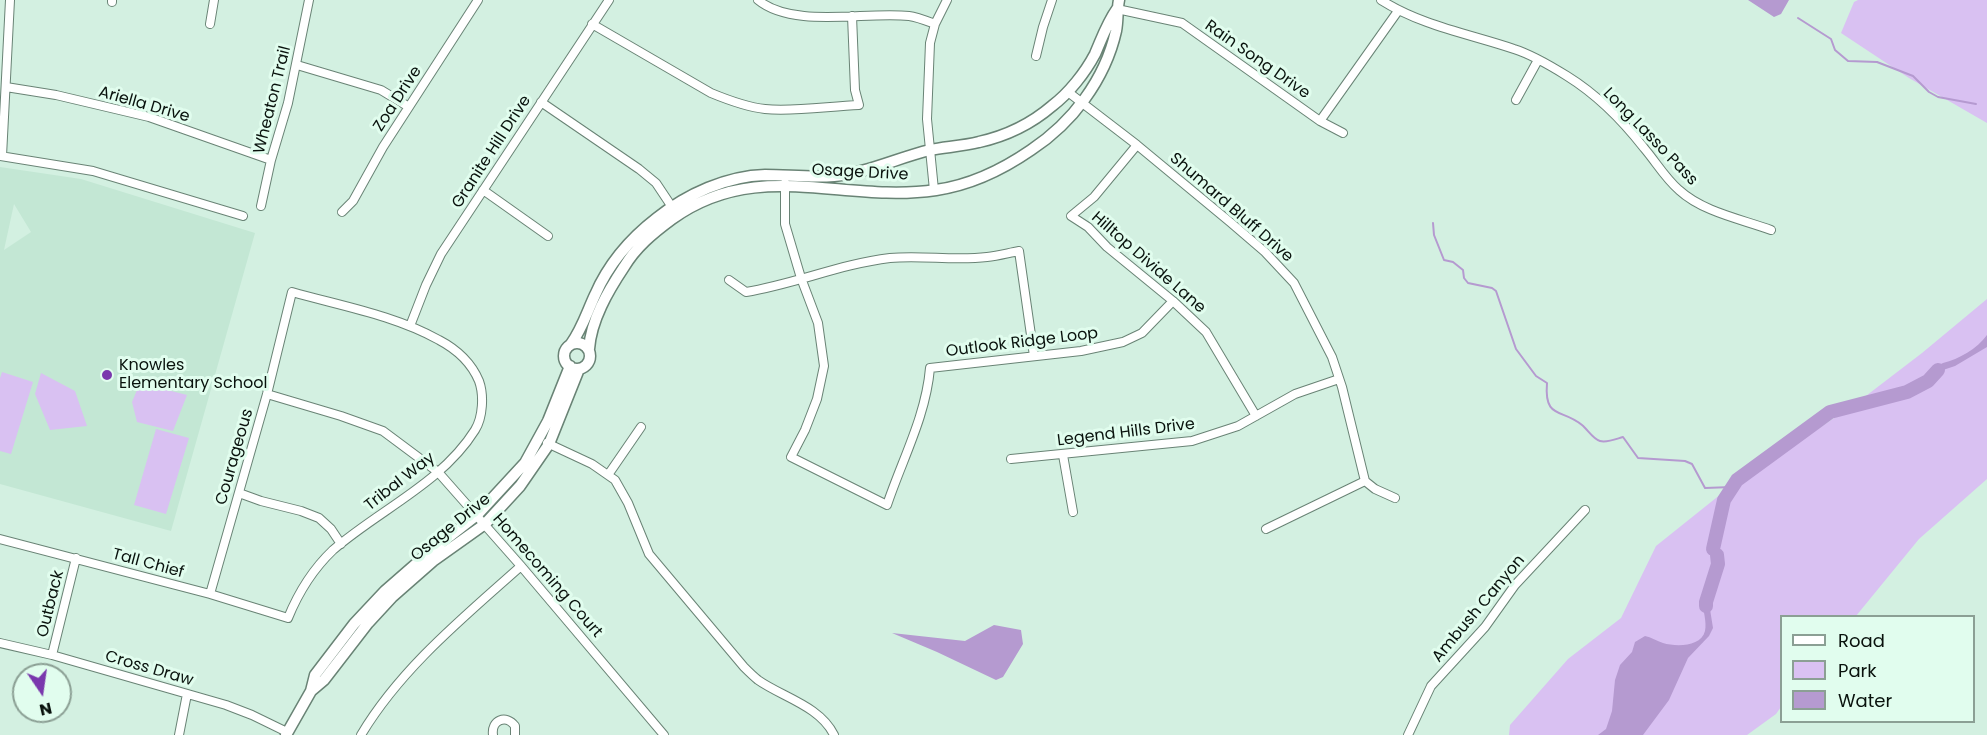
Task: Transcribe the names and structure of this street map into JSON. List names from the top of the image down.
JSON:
{
  "streets": {
    "street": [
      "Rain Song Drive",
      "Zoa Drive",
      "Wheaton Trail",
      "Ariella Drive",
      "Long Lasso Pass",
      "Granite Hill Drive",
      "Osage Drive",
      "Shumard Bluff Drive",
      "Hilltop Divide Lane",
      "Outlook Ridge Loop",
      "Legend Hills Drive",
      "Courageous",
      "Tribal Way",
      "Tall Chief",
      "Homecoming Court",
      "Outback",
      "Ambush Canyon",
      "Cross Draw"
    ]
  },
  "crossings": [
    ["Rain Song Drive", "Osage Drive"],
    ["Wheaton Trail", "Ariella Drive"],
    ["Granite Hill Drive", "Tribal Way"],
    ["Osage Drive", "Shumard Bluff Drive"],
    ["Osage Drive", "Homecoming Court"],
    ["Osage Drive", "Cross Draw"],
    ["Shumard Bluff Drive", "Hilltop Divide Lane"],
    ["Shumard Bluff Drive", "Legend Hills Drive"],
    ["Hilltop Divide Lane", "Outlook Ridge Loop"],
    ["Hilltop Divide Lane", "Legend Hills Drive"],
    ["Courageous", "Tribal Way"],
    ["Courageous", "Tall Chief"],
    ["Courageous", "Homecoming Court"],
    ["Tribal Way", "Tall Chief"],
    ["Tribal Way", "Homecoming Court"],
    ["Tall Chief", "Outback"],
    ["Outback", "Cross Draw"]
  ],
  "places": ["Knowles Elementary School"],
  "legend": ["Road", "Park", "Water"],
  "north": "bottom"
}
